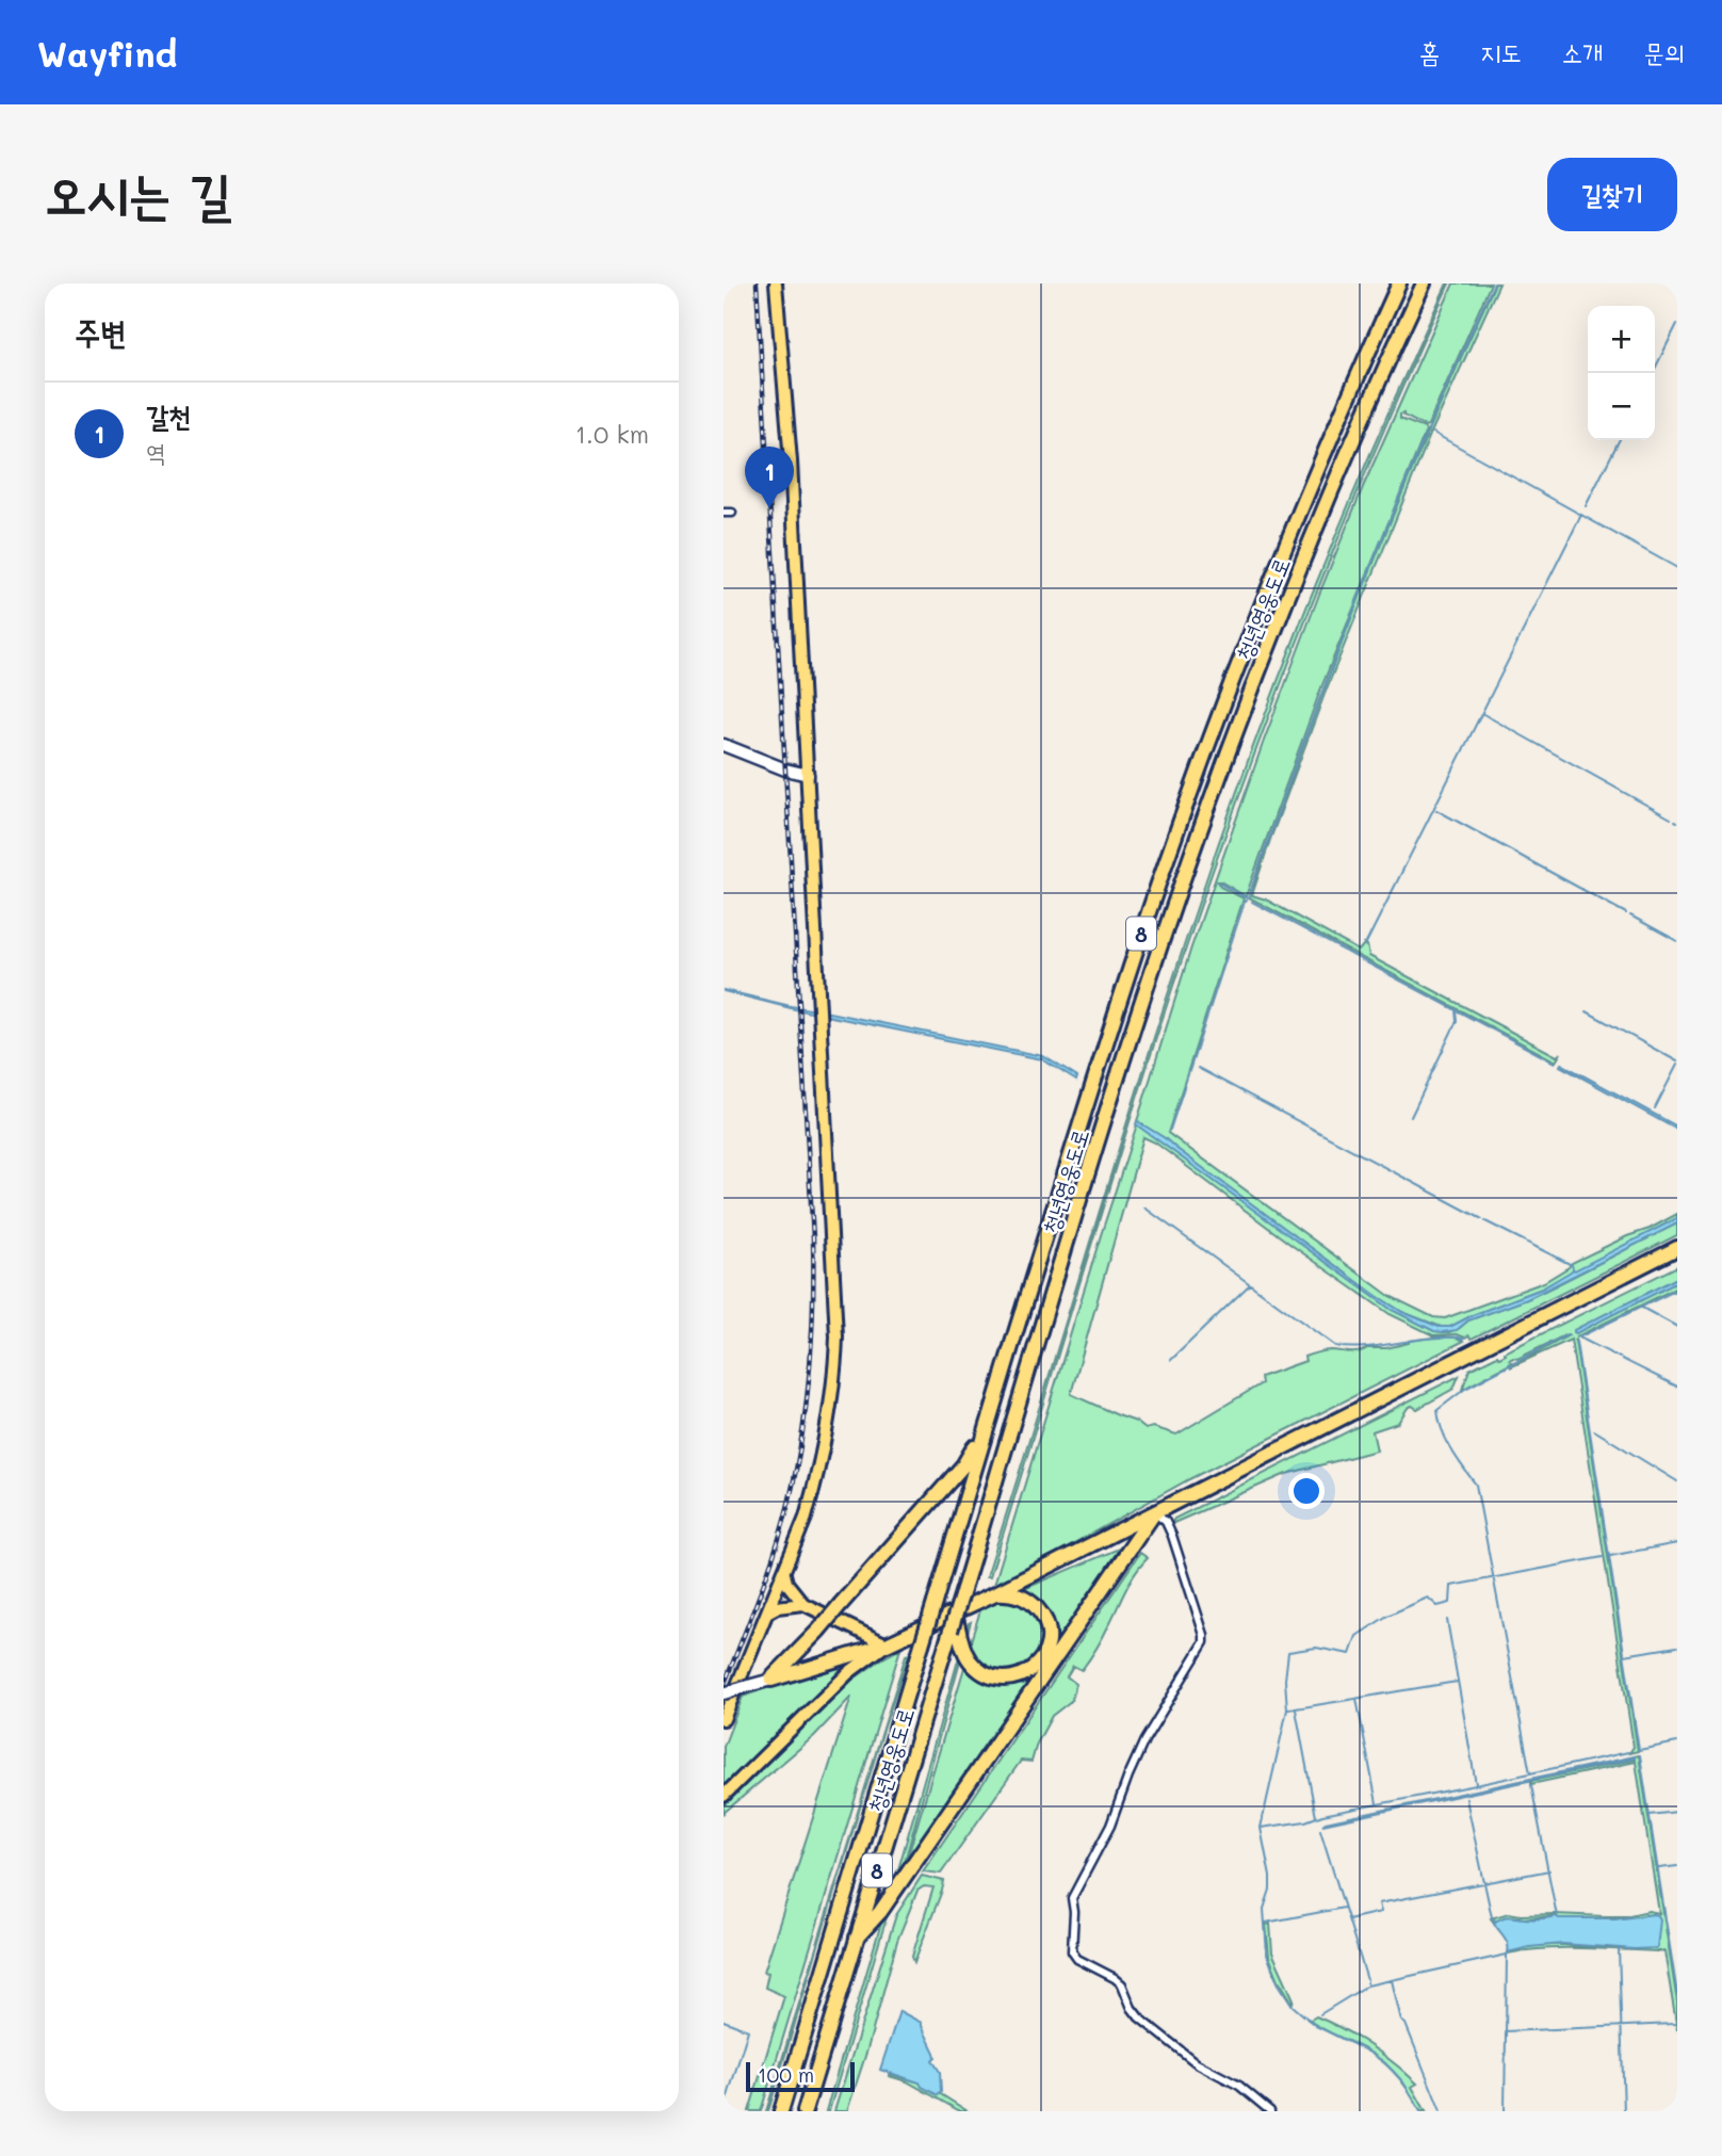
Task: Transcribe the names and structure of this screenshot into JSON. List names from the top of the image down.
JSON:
{
  "streets": {
    "highway": ["청년영웅도로", "8"]
  },
  "scale_bar": "100 m",
  "page": {
    "header": "Wayfind",
    "nav": [
      "홈",
      "지도",
      "소개",
      "문의"
    ],
    "buttons": "길찾기",
    "title": "오시는 길",
    "heading": "주변",
    "map_buttons": ["+", "−"],
    "list": [
      {
        "mark": "1",
        "name": "갈천",
        "note": "역",
        "value": "1.0 km"
      }
    ],
    "pins": "1",
    "scale": "100 m"
  }
}
